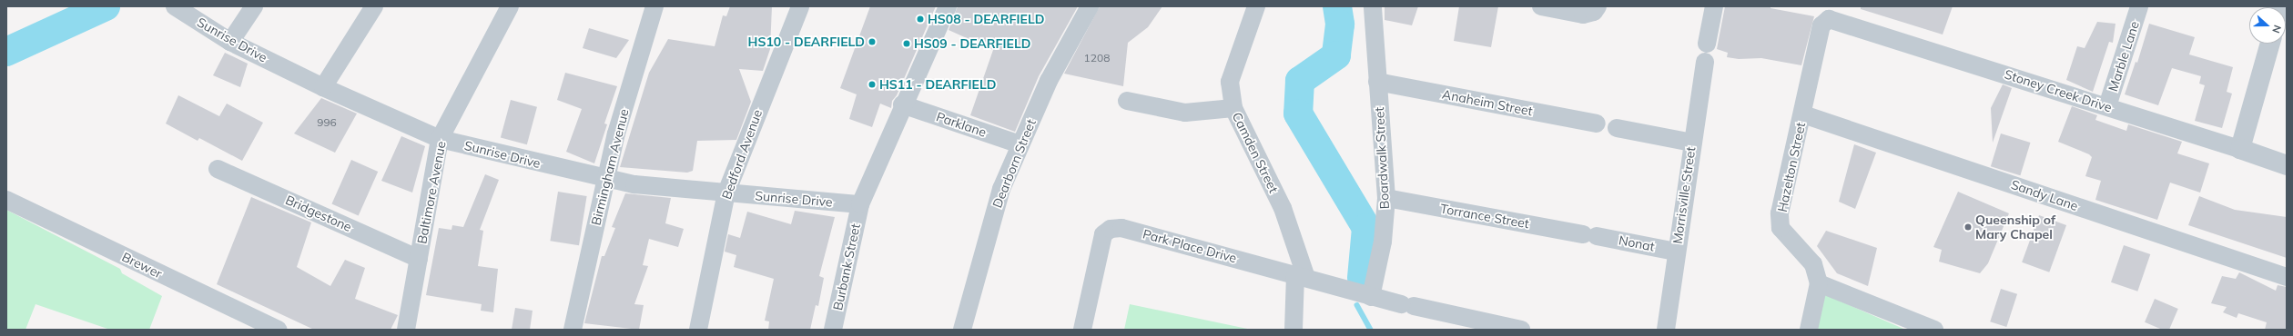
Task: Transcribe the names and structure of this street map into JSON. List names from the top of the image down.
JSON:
{
  "streets": {
    "street": [
      "Sunrise Drive",
      "Marble Lane",
      "Stoney Creek Drive",
      "Anaheim Street",
      "Parklane",
      "Camden Street",
      "Bedford Avenue",
      "Boardwalk Street",
      "Dearborn Street",
      "Birmingham Avenue",
      "Hazelton Street",
      "Baltimore Avenue",
      "Morrisville Street",
      "Sandy Lane",
      "Bridgestone",
      "Torrance Street",
      "Nonat",
      "Park Place Drive",
      "Brewer",
      "Burbank Street"
    ]
  },
  "crossings": [
    ["Sunrise Drive", "Bedford Avenue"],
    ["Sunrise Drive", "Birmingham Avenue"],
    ["Sunrise Drive", "Baltimore Avenue"],
    ["Sunrise Drive", "Burbank Street"],
    ["Marble Lane", "Stoney Creek Drive"],
    ["Stoney Creek Drive", "Hazelton Street"],
    ["Anaheim Street", "Boardwalk Street"],
    ["Parklane", "Dearborn Street"],
    ["Parklane", "Burbank Street"],
    ["Camden Street", "Park Place Drive"],
    ["Boardwalk Street", "Torrance Street"],
    ["Boardwalk Street", "Park Place Drive"],
    ["Hazelton Street", "Sandy Lane"],
    ["Baltimore Avenue", "Bridgestone"],
    ["Morrisville Street", "Nonat"],
    ["Torrance Street", "Nonat"]
  ],
  "places": [
    "HS08 - DEARFIELD",
    "HS10 - DEARFIELD",
    "HS09 - DEARFIELD",
    "HS11 - DEARFIELD",
    "Queenship of Mary Chapel"
  ],
  "house_numbers": ["1208", "996"],
  "north": "right"
}
